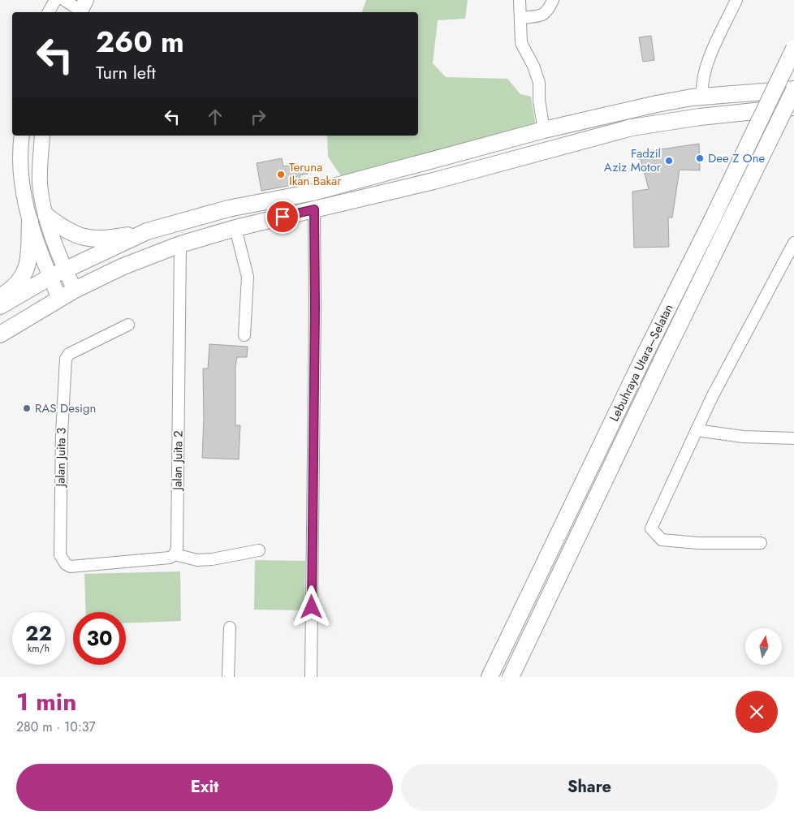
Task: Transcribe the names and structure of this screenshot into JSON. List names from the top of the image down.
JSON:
{
  "streets": {
    "highway": ["Lebuhraya Utara–Selatan"],
    "street": ["Jalan Juita 3", "Jalan Juita 2"]
  },
  "crossings": [
    ["Jalan Juita 3", "Jalan Juita 2"]
  ],
  "places": [
    "Dee Z One",
    "Fadzil Aziz Motor",
    "Teruna Ikan Bakar",
    "RAS Design"
  ],
  "north": "top",
  "page": {
    "turn": ["260 m", "Turn left"],
    "speed": "22 km/h",
    "limit": "30",
    "heading": ["1 min", "280 m · 10:37"],
    "buttons": ["Exit", "Share"]
  }
}
